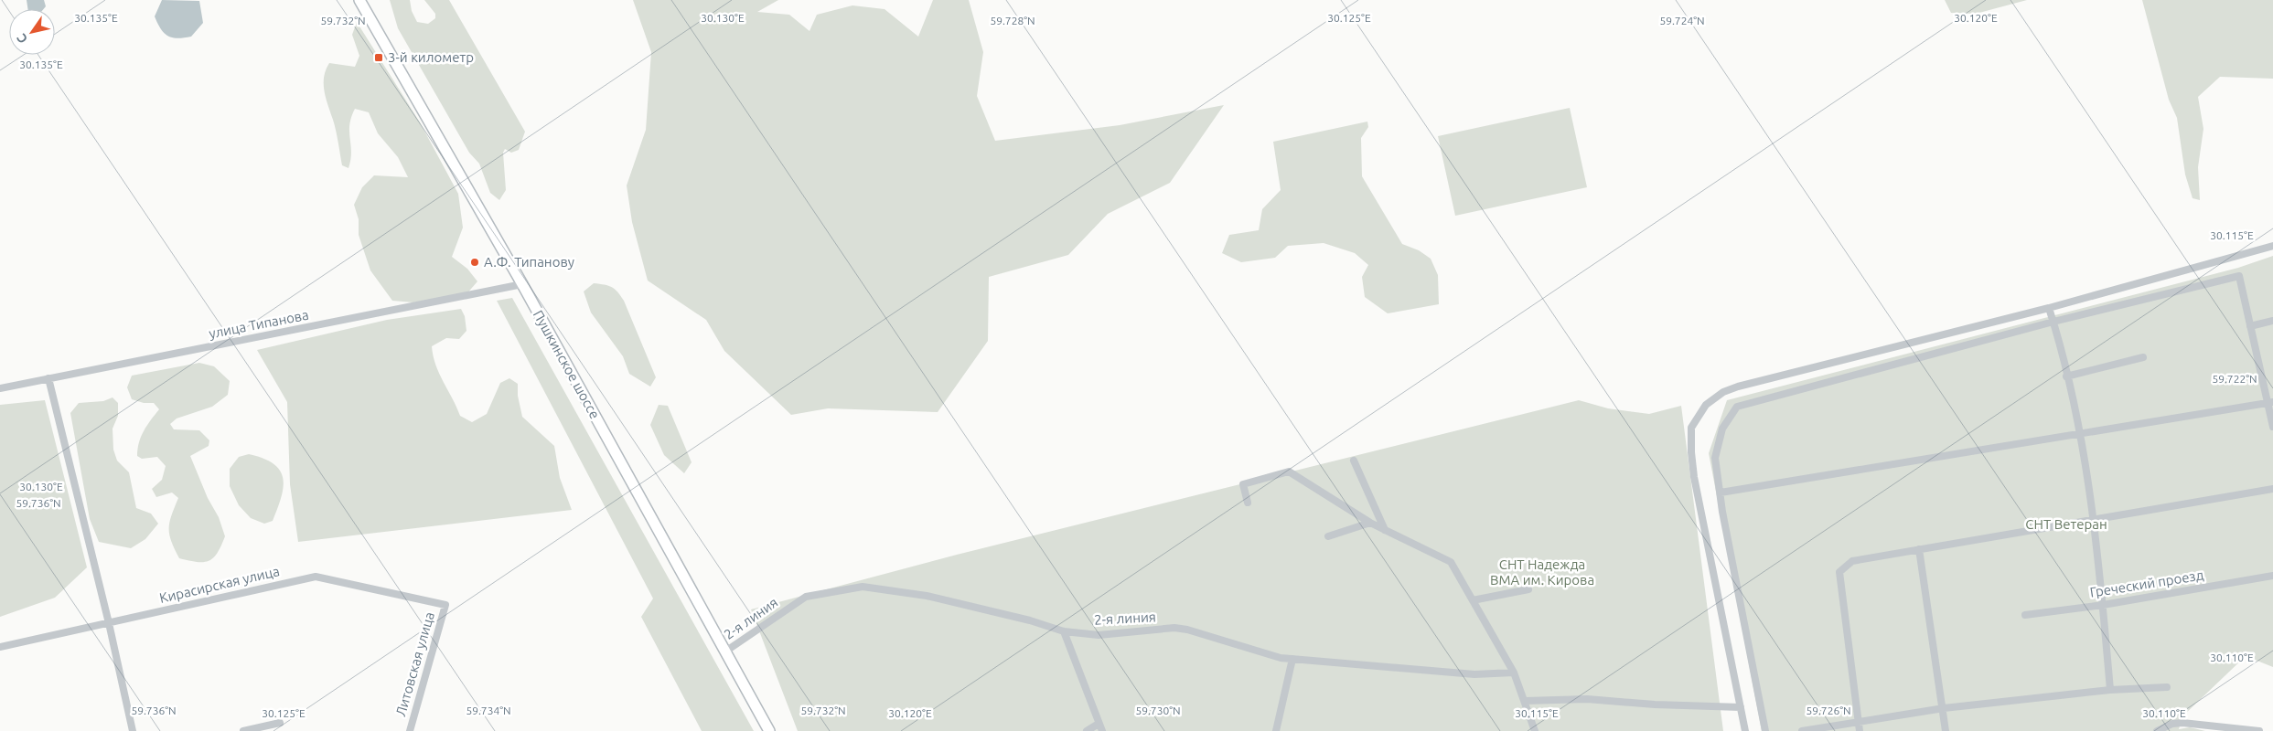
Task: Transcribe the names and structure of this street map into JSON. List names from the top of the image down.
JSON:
{
  "streets": {
    "main road": ["Пушкинское шоссе"],
    "street": [
      "улица Типанова",
      "Греческий проезд",
      "Кирасирская улица",
      "2-я линия",
      "Литовская улица"
    ]
  },
  "crossings": [
    ["улица Типанова", "Пушкинское шоссе"],
    ["Пушкинское шоссе", "2-я линия"],
    ["Кирасирская улица", "Литовская улица"]
  ],
  "parks": ["СНТ Ветеран", "СНТ Надежда ВМА им. Кирова"],
  "places": {
    "transit": ["3-й километр"],
    "other": ["А.Ф. Типанову"]
  },
  "north": "bottom left",
  "coordinates": [
    "30.135°E",
    "30.130°E",
    "30.125°E",
    "30.120°E",
    "59.732°N",
    "59.728°N",
    "59.724°N",
    "30.115°E",
    "59.722°N",
    "59.736°N",
    "30.110°E",
    "59.734°N",
    "59.730°N",
    "59.726°N"
  ]
}
